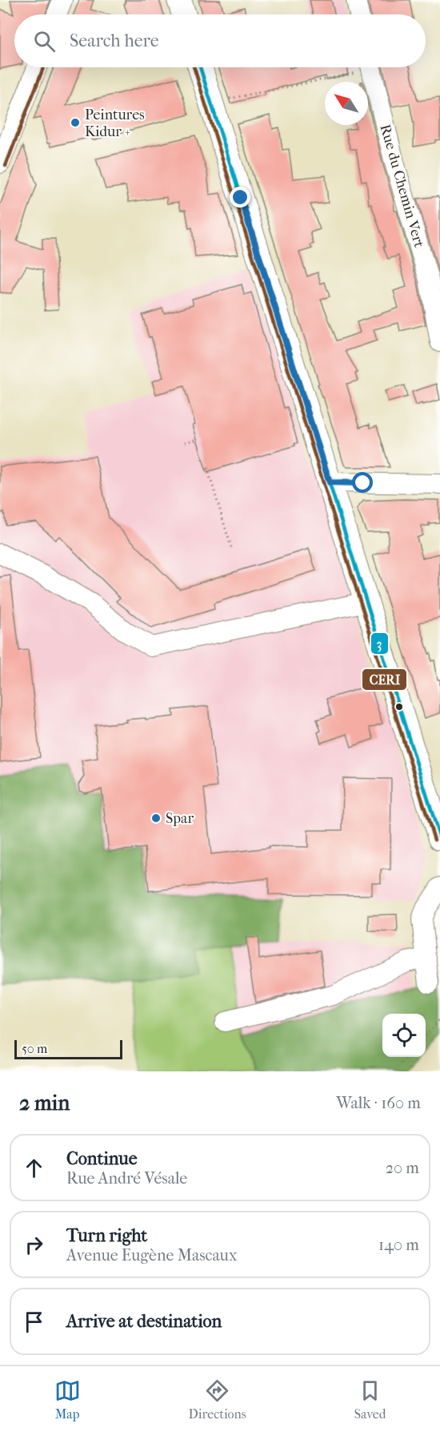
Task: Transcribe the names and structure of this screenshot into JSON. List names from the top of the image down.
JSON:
{
  "streets": {
    "street": ["Rue du Chemin Vert"]
  },
  "places": ["Peintures Kidur +", "Spar"],
  "lines": ["transit line 3", "transit line CERI"],
  "scale_bar": "50 m",
  "north": "top left",
  "page": {
    "search": "Search here",
    "scale": "50 m",
    "heading": ["2 min", "Walk · 160 m"],
    "list": [
      ["Continue", "Rue André Vésale", "20 m"],
      ["Turn right", "Avenue Eugène Mascaux", "140 m"],
      "Arrive at destination"
    ],
    "nav": ["Map", "Directions", "Saved"]
  }
}
